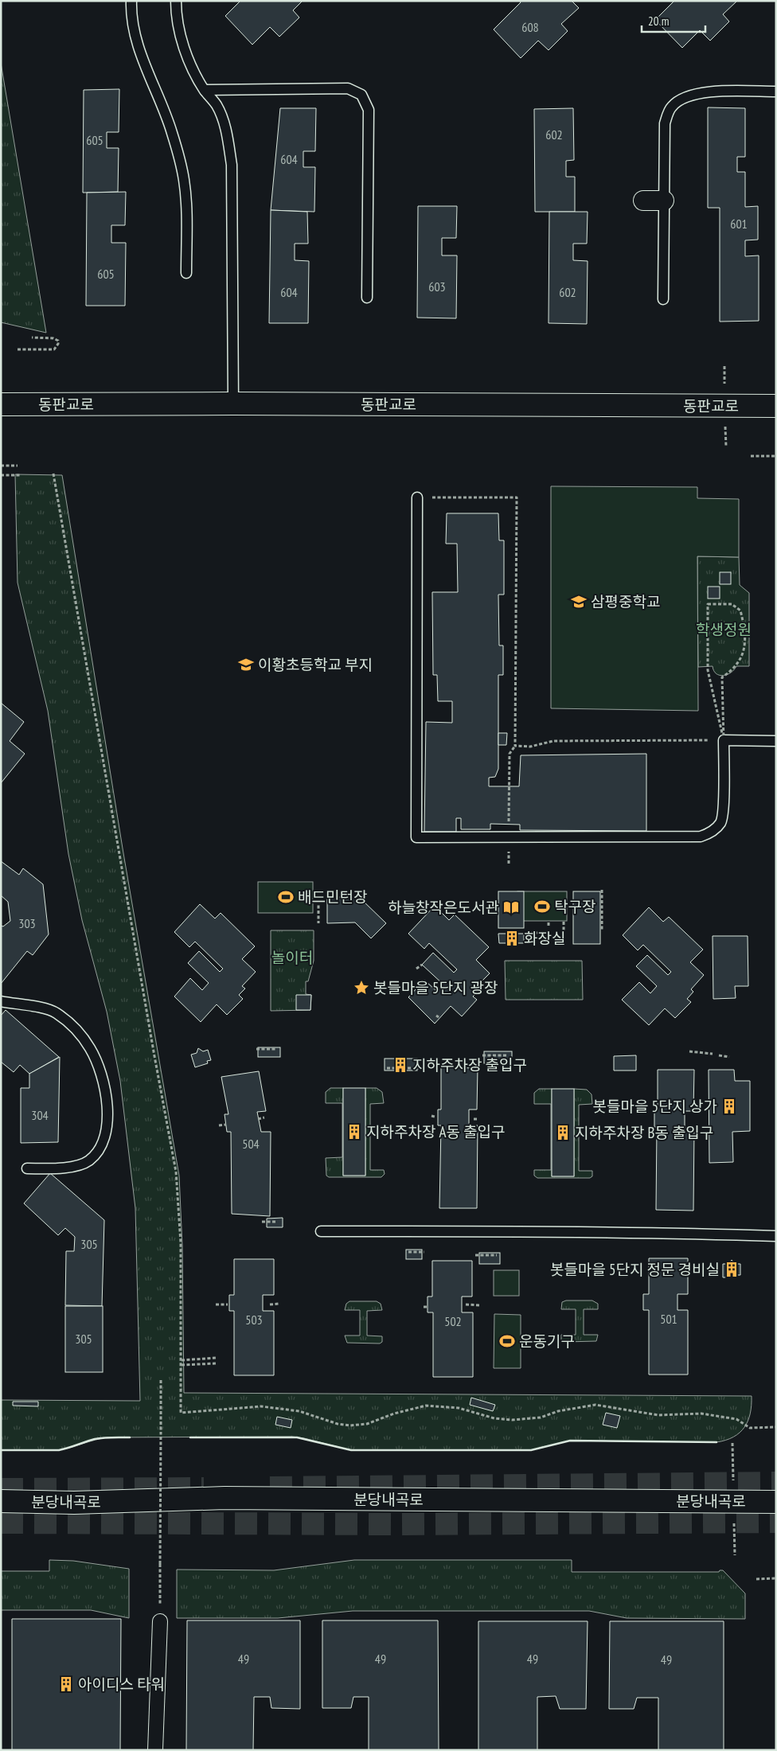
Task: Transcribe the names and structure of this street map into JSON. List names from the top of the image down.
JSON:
{
  "streets": {
    "main road": ["동판교로", "분당내곡로"]
  },
  "parks": ["학생정원", "놀이터"],
  "places": {
    "school or university": ["삼평중학교", "이황초등학교 부지"],
    "sports": ["배드민턴장", "탁구장", "운동기구"],
    "library": ["하늘창작은도서관"],
    "building": [
      "화장실",
      "지하주차장 출입구",
      "봇들마을 5단지 상가",
      "지하주차장 A동 출입구",
      "지하주차장 B동 출입구",
      "봇들마을 5단지 정문 경비실",
      "아이디스 타워"
    ],
    "place": ["봇들마을 5단지 광장"]
  },
  "house_numbers": [
    "608",
    "602",
    "605",
    "604",
    "601",
    "605",
    "603",
    "604",
    "602",
    "303",
    "304",
    "504",
    "305",
    "501",
    "503",
    "502",
    "305",
    "49",
    "49",
    "49",
    "49"
  ],
  "scale_bar": "20 m"
}
